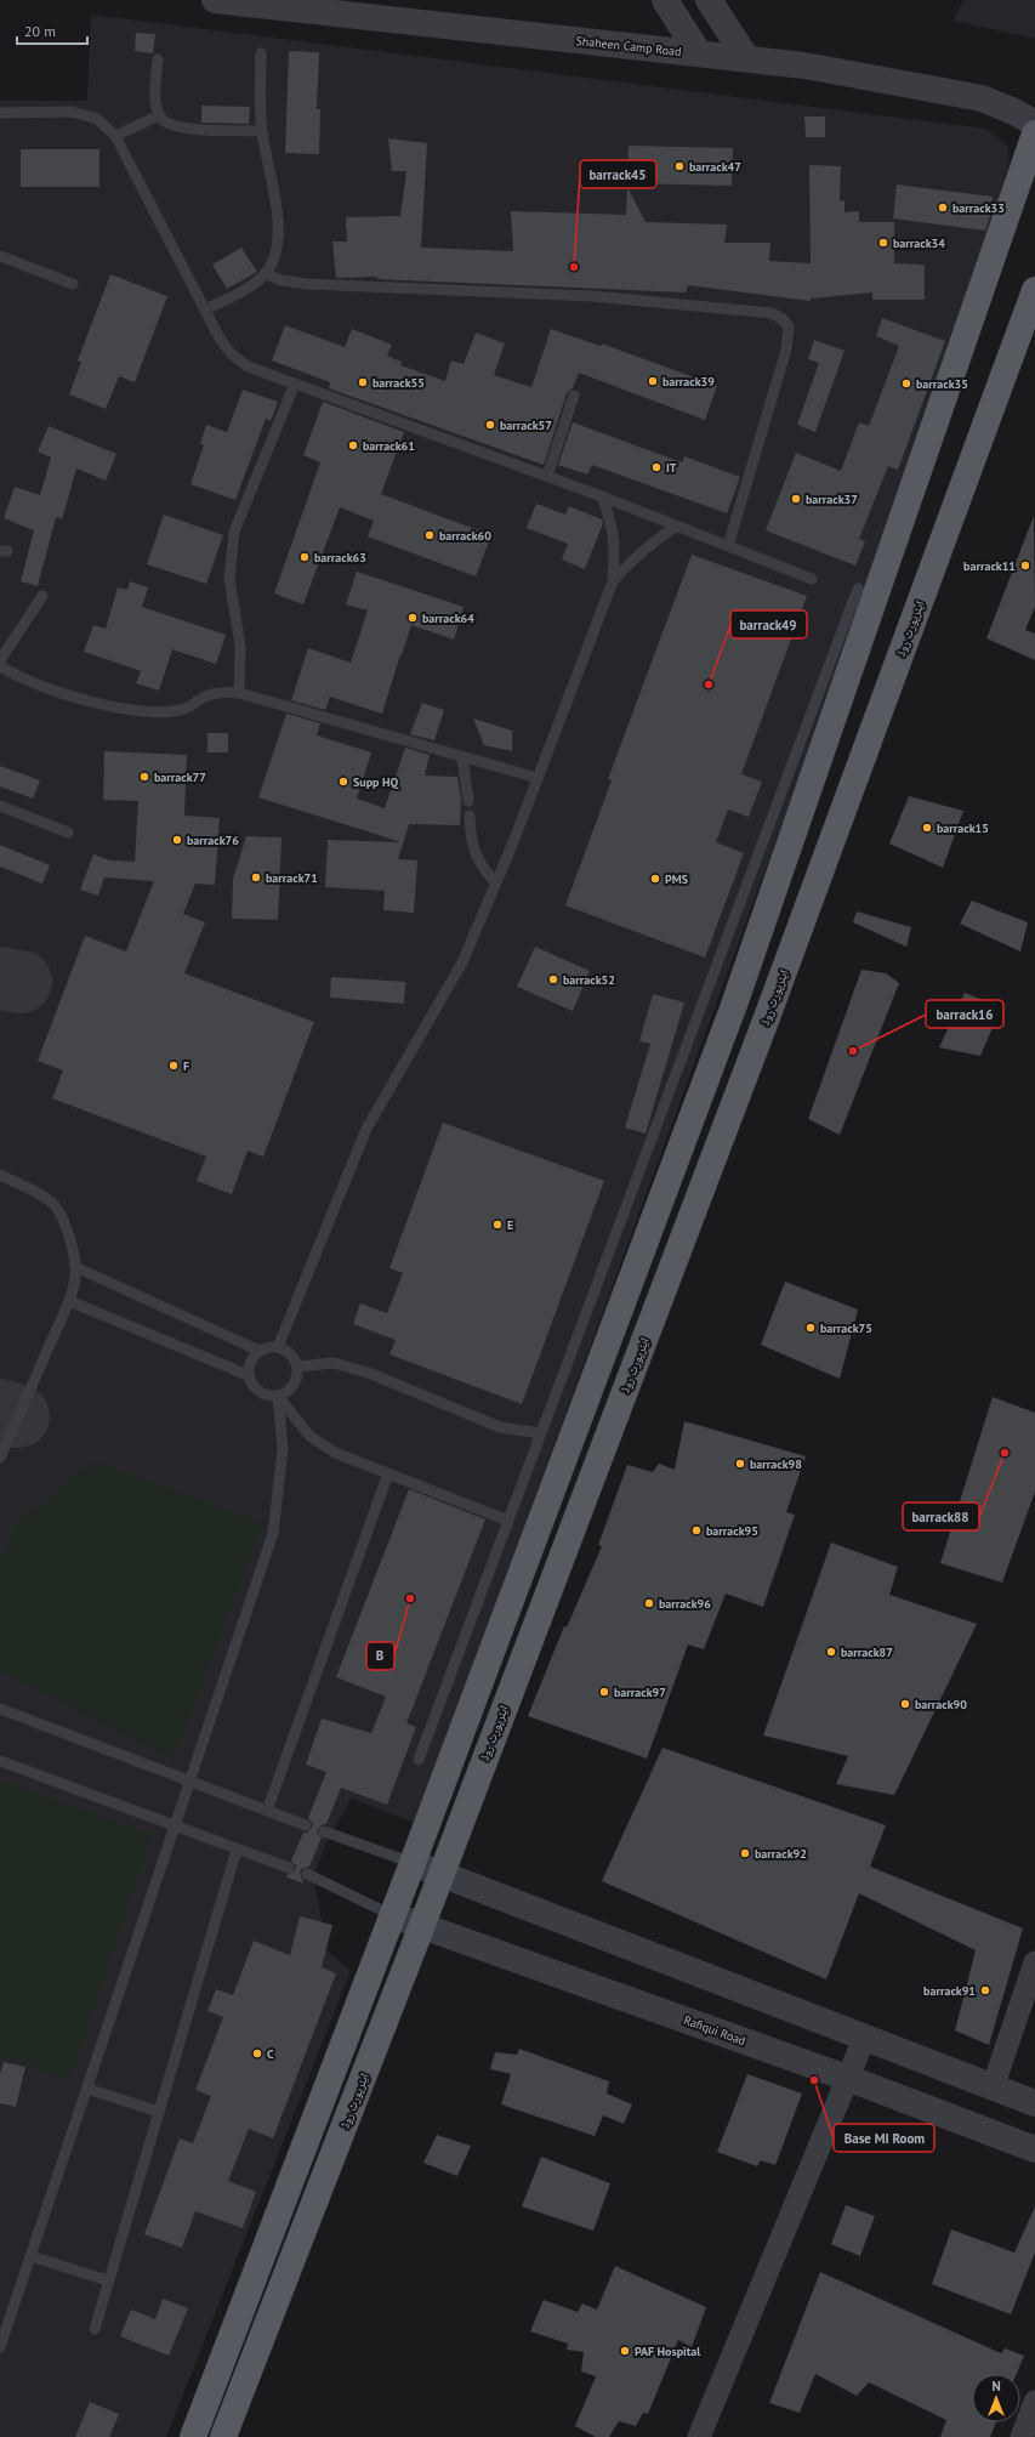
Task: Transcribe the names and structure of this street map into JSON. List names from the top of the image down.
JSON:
{
  "streets": {
    "main road": ["ایئرپورٹ روڈ"],
    "street": ["Shaheen Camp Road", "Rafiqui Road"]
  },
  "crossings": [
    ["ایئرپورٹ روڈ", "Rafiqui Road"]
  ],
  "places": [
    "barrack47",
    "barrack33",
    "barrack34",
    "barrack45",
    "barrack39",
    "barrack55",
    "barrack35",
    "barrack57",
    "barrack61",
    "IT",
    "barrack37",
    "barrack60",
    "barrack63",
    "barrack11",
    "barrack64",
    "barrack49",
    "barrack77",
    "Supp HQ",
    "barrack15",
    "barrack76",
    "barrack71",
    "PMS",
    "barrack52",
    "barrack16",
    "F",
    "E",
    "barrack75",
    "barrack88",
    "barrack98",
    "barrack95",
    "B",
    "barrack96",
    "barrack87",
    "barrack97",
    "barrack90",
    "barrack92",
    "barrack91",
    "C",
    "Base MI Room",
    "PAF Hospital"
  ],
  "scale_bar": "20 m",
  "north": "top"
}
